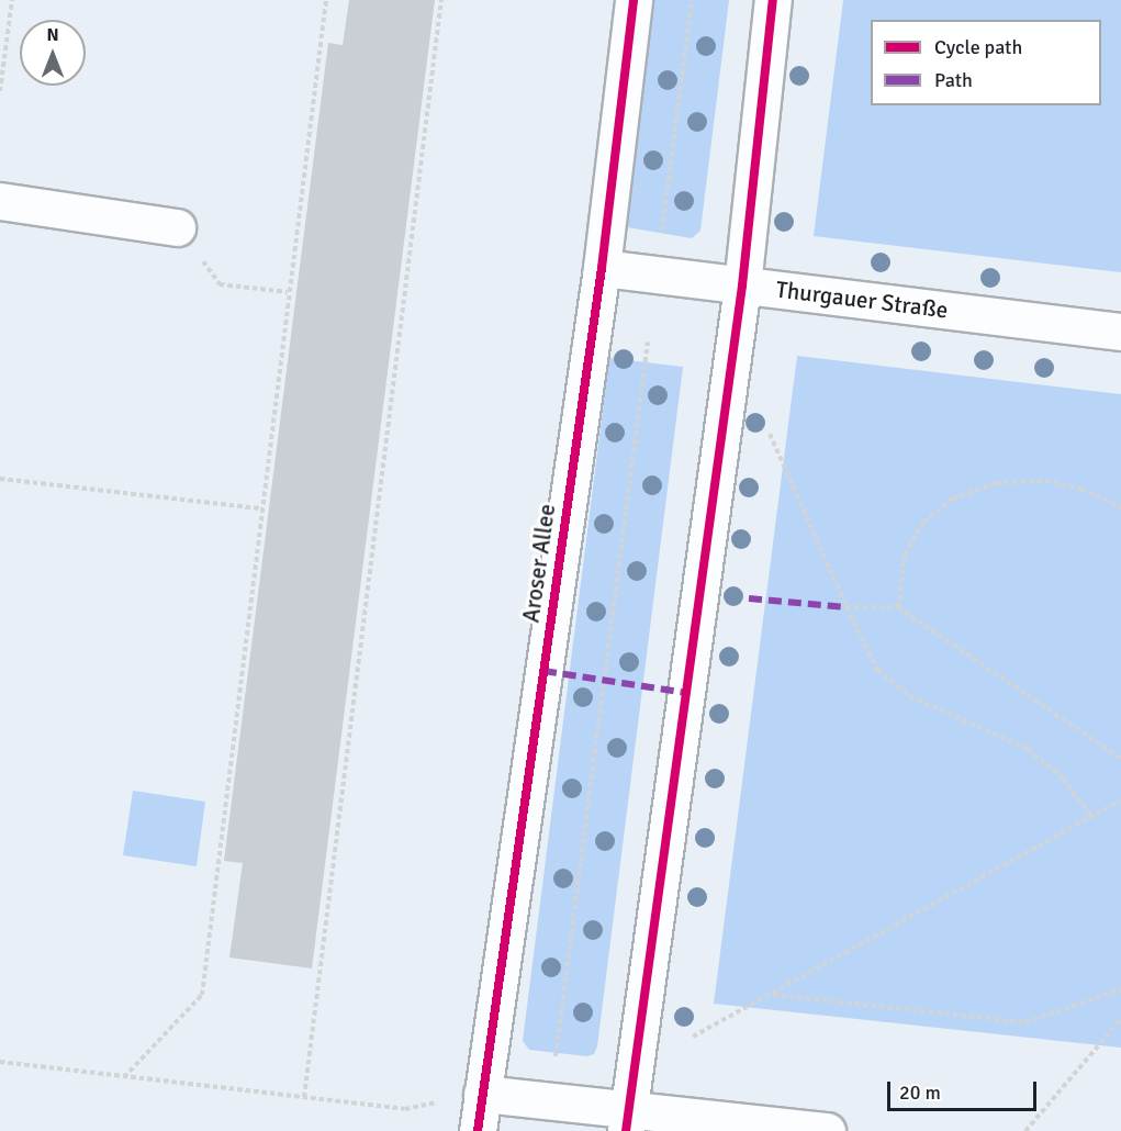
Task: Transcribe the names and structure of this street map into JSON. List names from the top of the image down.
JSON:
{
  "streets": {
    "main road": ["Thurgauer Straße", "Aroser Allee"]
  },
  "crossings": [
    ["Thurgauer Straße", "Aroser Allee"]
  ],
  "legend": ["Cycle path", "Path"],
  "scale_bar": "20 m",
  "north": "top"
}
